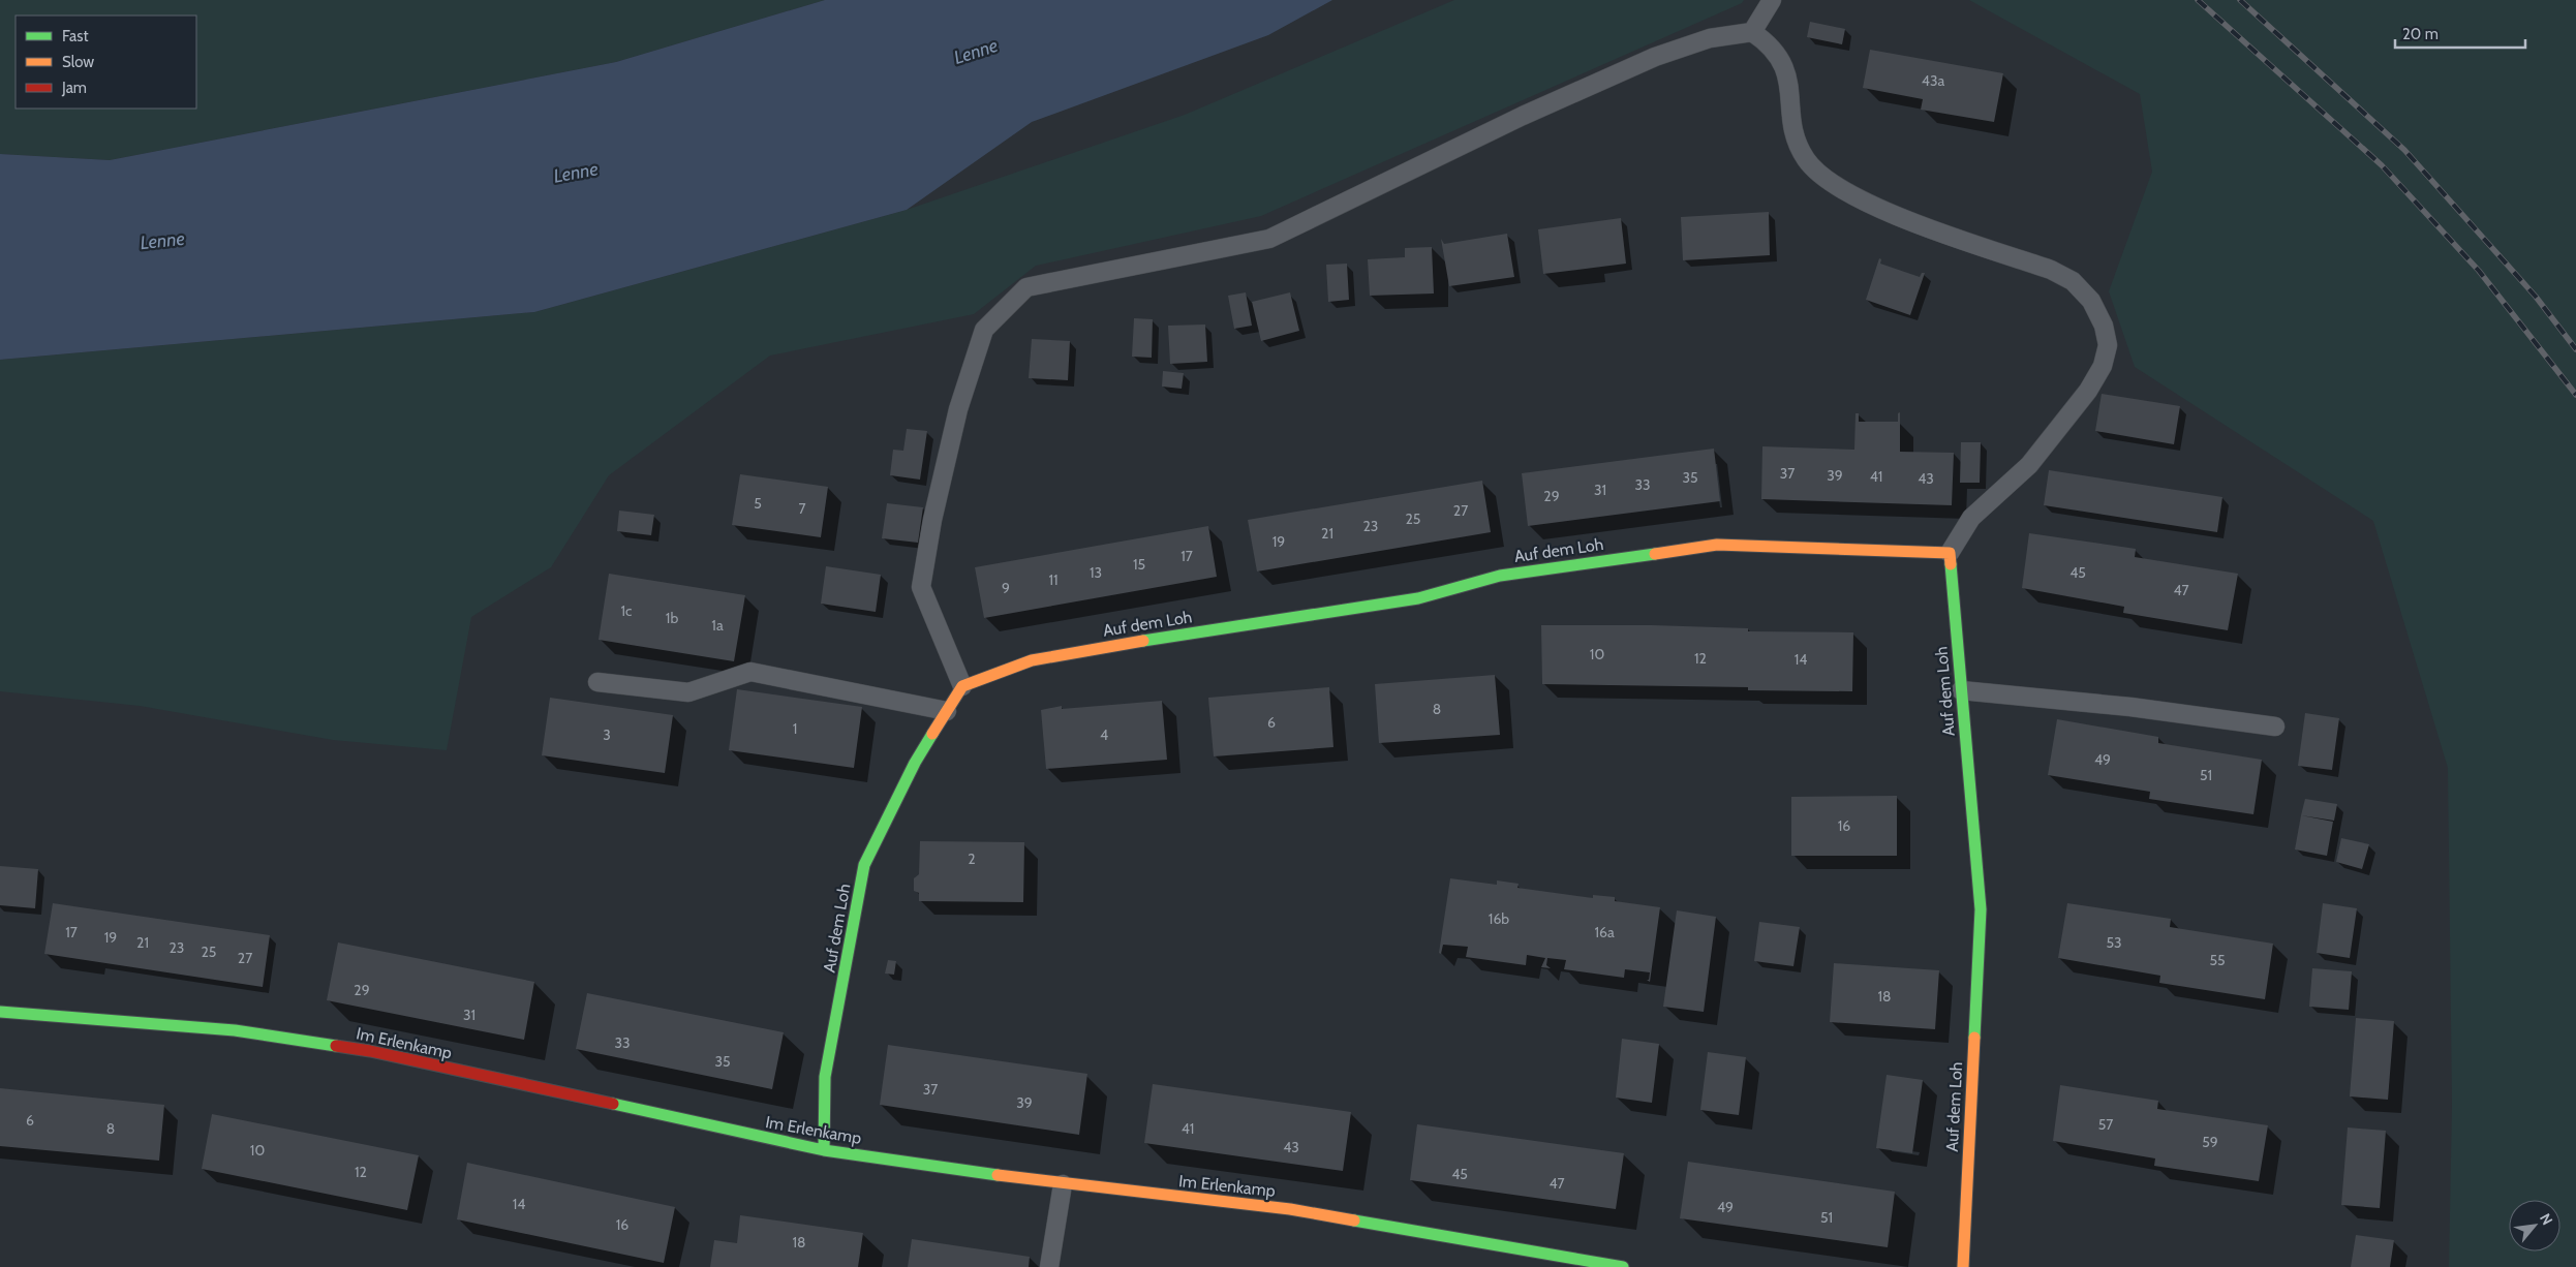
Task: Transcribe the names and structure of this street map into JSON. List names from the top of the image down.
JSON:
{
  "streets": {
    "street": ["Auf dem Loh", "Im Erlenkamp"]
  },
  "crossings": [
    ["Auf dem Loh", "Im Erlenkamp"]
  ],
  "water": ["Lenne"],
  "house_numbers": [
    "43a",
    "37",
    "39",
    "41",
    "35",
    "43",
    "33",
    "31",
    "29",
    "5",
    "7",
    "27",
    "25",
    "23",
    "21",
    "19",
    "17",
    "15",
    "13",
    "45",
    "11",
    "9",
    "47",
    "1c",
    "1b",
    "1a",
    "10",
    "12",
    "14",
    "8",
    "6",
    "1",
    "3",
    "4",
    "49",
    "51",
    "16",
    "2",
    "16b",
    "17",
    "16a",
    "19",
    "21",
    "53",
    "23",
    "25",
    "27",
    "55",
    "29",
    "18",
    "31",
    "33",
    "35",
    "37",
    "39",
    "6",
    "57",
    "8",
    "41",
    "59",
    "43",
    "10",
    "12",
    "45",
    "47",
    "14",
    "49",
    "51",
    "16",
    "18"
  ],
  "legend": ["Fast", "Slow", "Jam"],
  "scale_bar": "20 m",
  "north": "top right"
}
